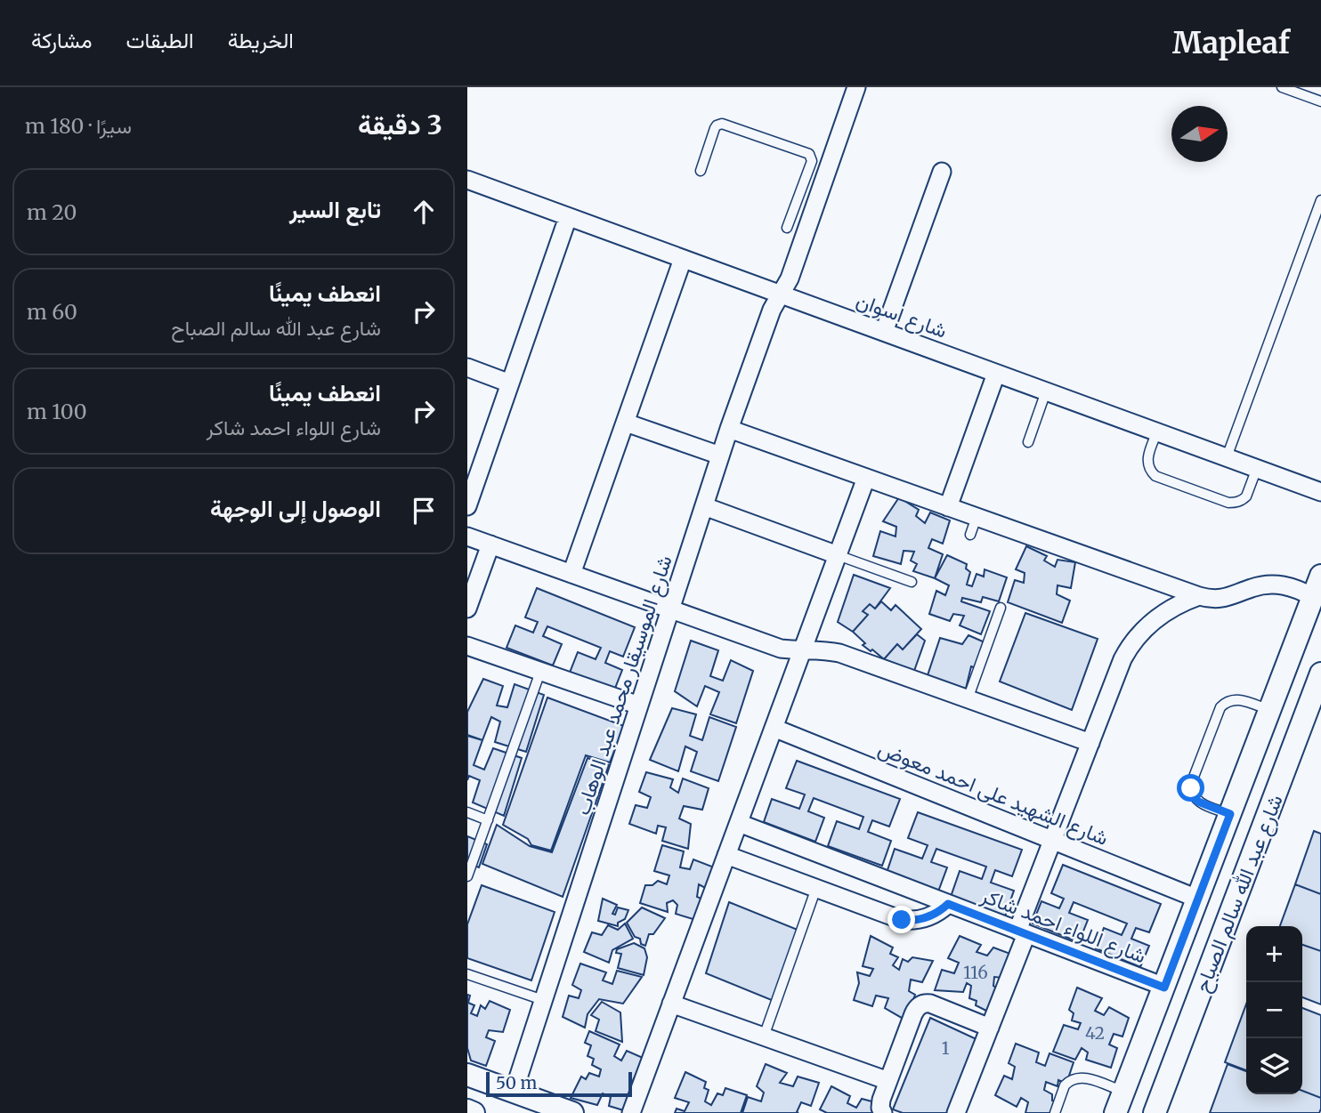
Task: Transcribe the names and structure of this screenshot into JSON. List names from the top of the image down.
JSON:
{
  "streets": {
    "street": [
      "شارع اسوان",
      "شارع الموسيقار محمد عبد الوهاب",
      "شارع الشهيد على احمد معوض",
      "شارع عبد الله سالم الصباح",
      "شارع اللواء احمد شاكر"
    ]
  },
  "crossings": [
    ["شارع اسوان", "شارع الموسيقار محمد عبد الوهاب"],
    ["شارع الشهيد على احمد معوض", "شارع عبد الله سالم الصباح"],
    ["شارع عبد الله سالم الصباح", "شارع اللواء احمد شاكر"]
  ],
  "house_numbers": ["116", "42", "1"],
  "scale_bar": "50 m",
  "north": "right",
  "page": {
    "header": "Mapleaf",
    "nav": ["الخريطة", "الطبقات", "مشاركة"],
    "heading": ["3 دقيقة", "سيرًا · 180 m"],
    "list": [
      ["تابع السير", "20 m"],
      ["انعطف يمينًا", "شارع عبد الله سالم الصباح", "60 m"],
      ["انعطف يمينًا", "شارع اللواء احمد شاكر", "100 m"],
      "الوصول إلى الوجهة"
    ],
    "map_buttons": ["+", "−"],
    "scale": "50 m"
  }
}
